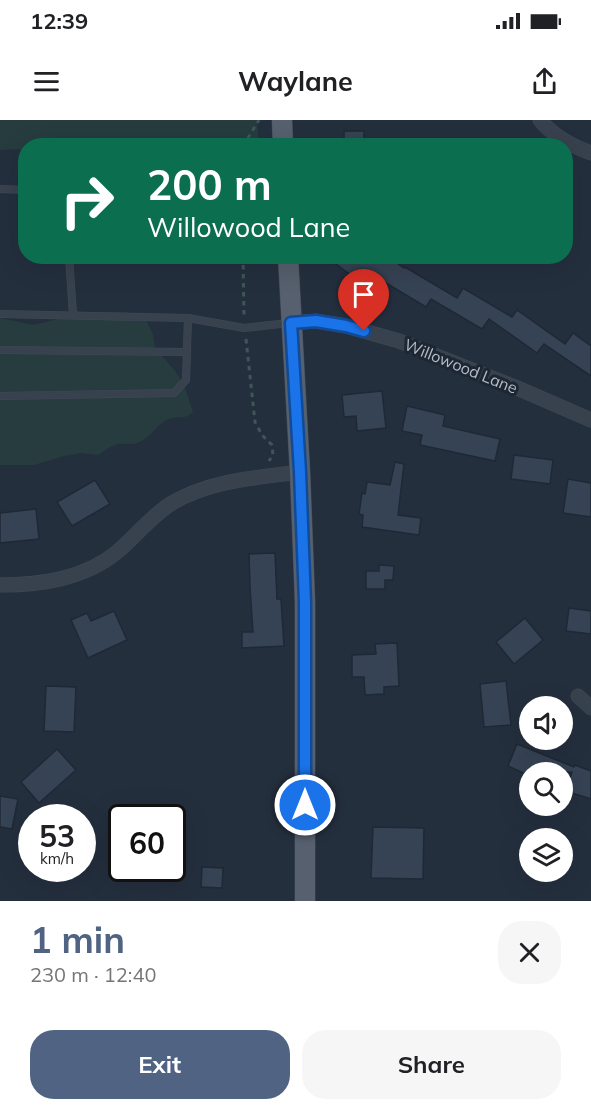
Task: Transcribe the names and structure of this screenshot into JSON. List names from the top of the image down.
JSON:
{
  "streets": {
    "street": ["Willowood Lane"]
  },
  "page": {
    "status": "12:39",
    "header": "Waylane",
    "turn": ["200 m", "Willowood Lane"],
    "speed": "53 km/h",
    "limit": "60",
    "heading": ["1 min", "230 m · 12:40"],
    "buttons": ["Exit", "Share"]
  }
}
